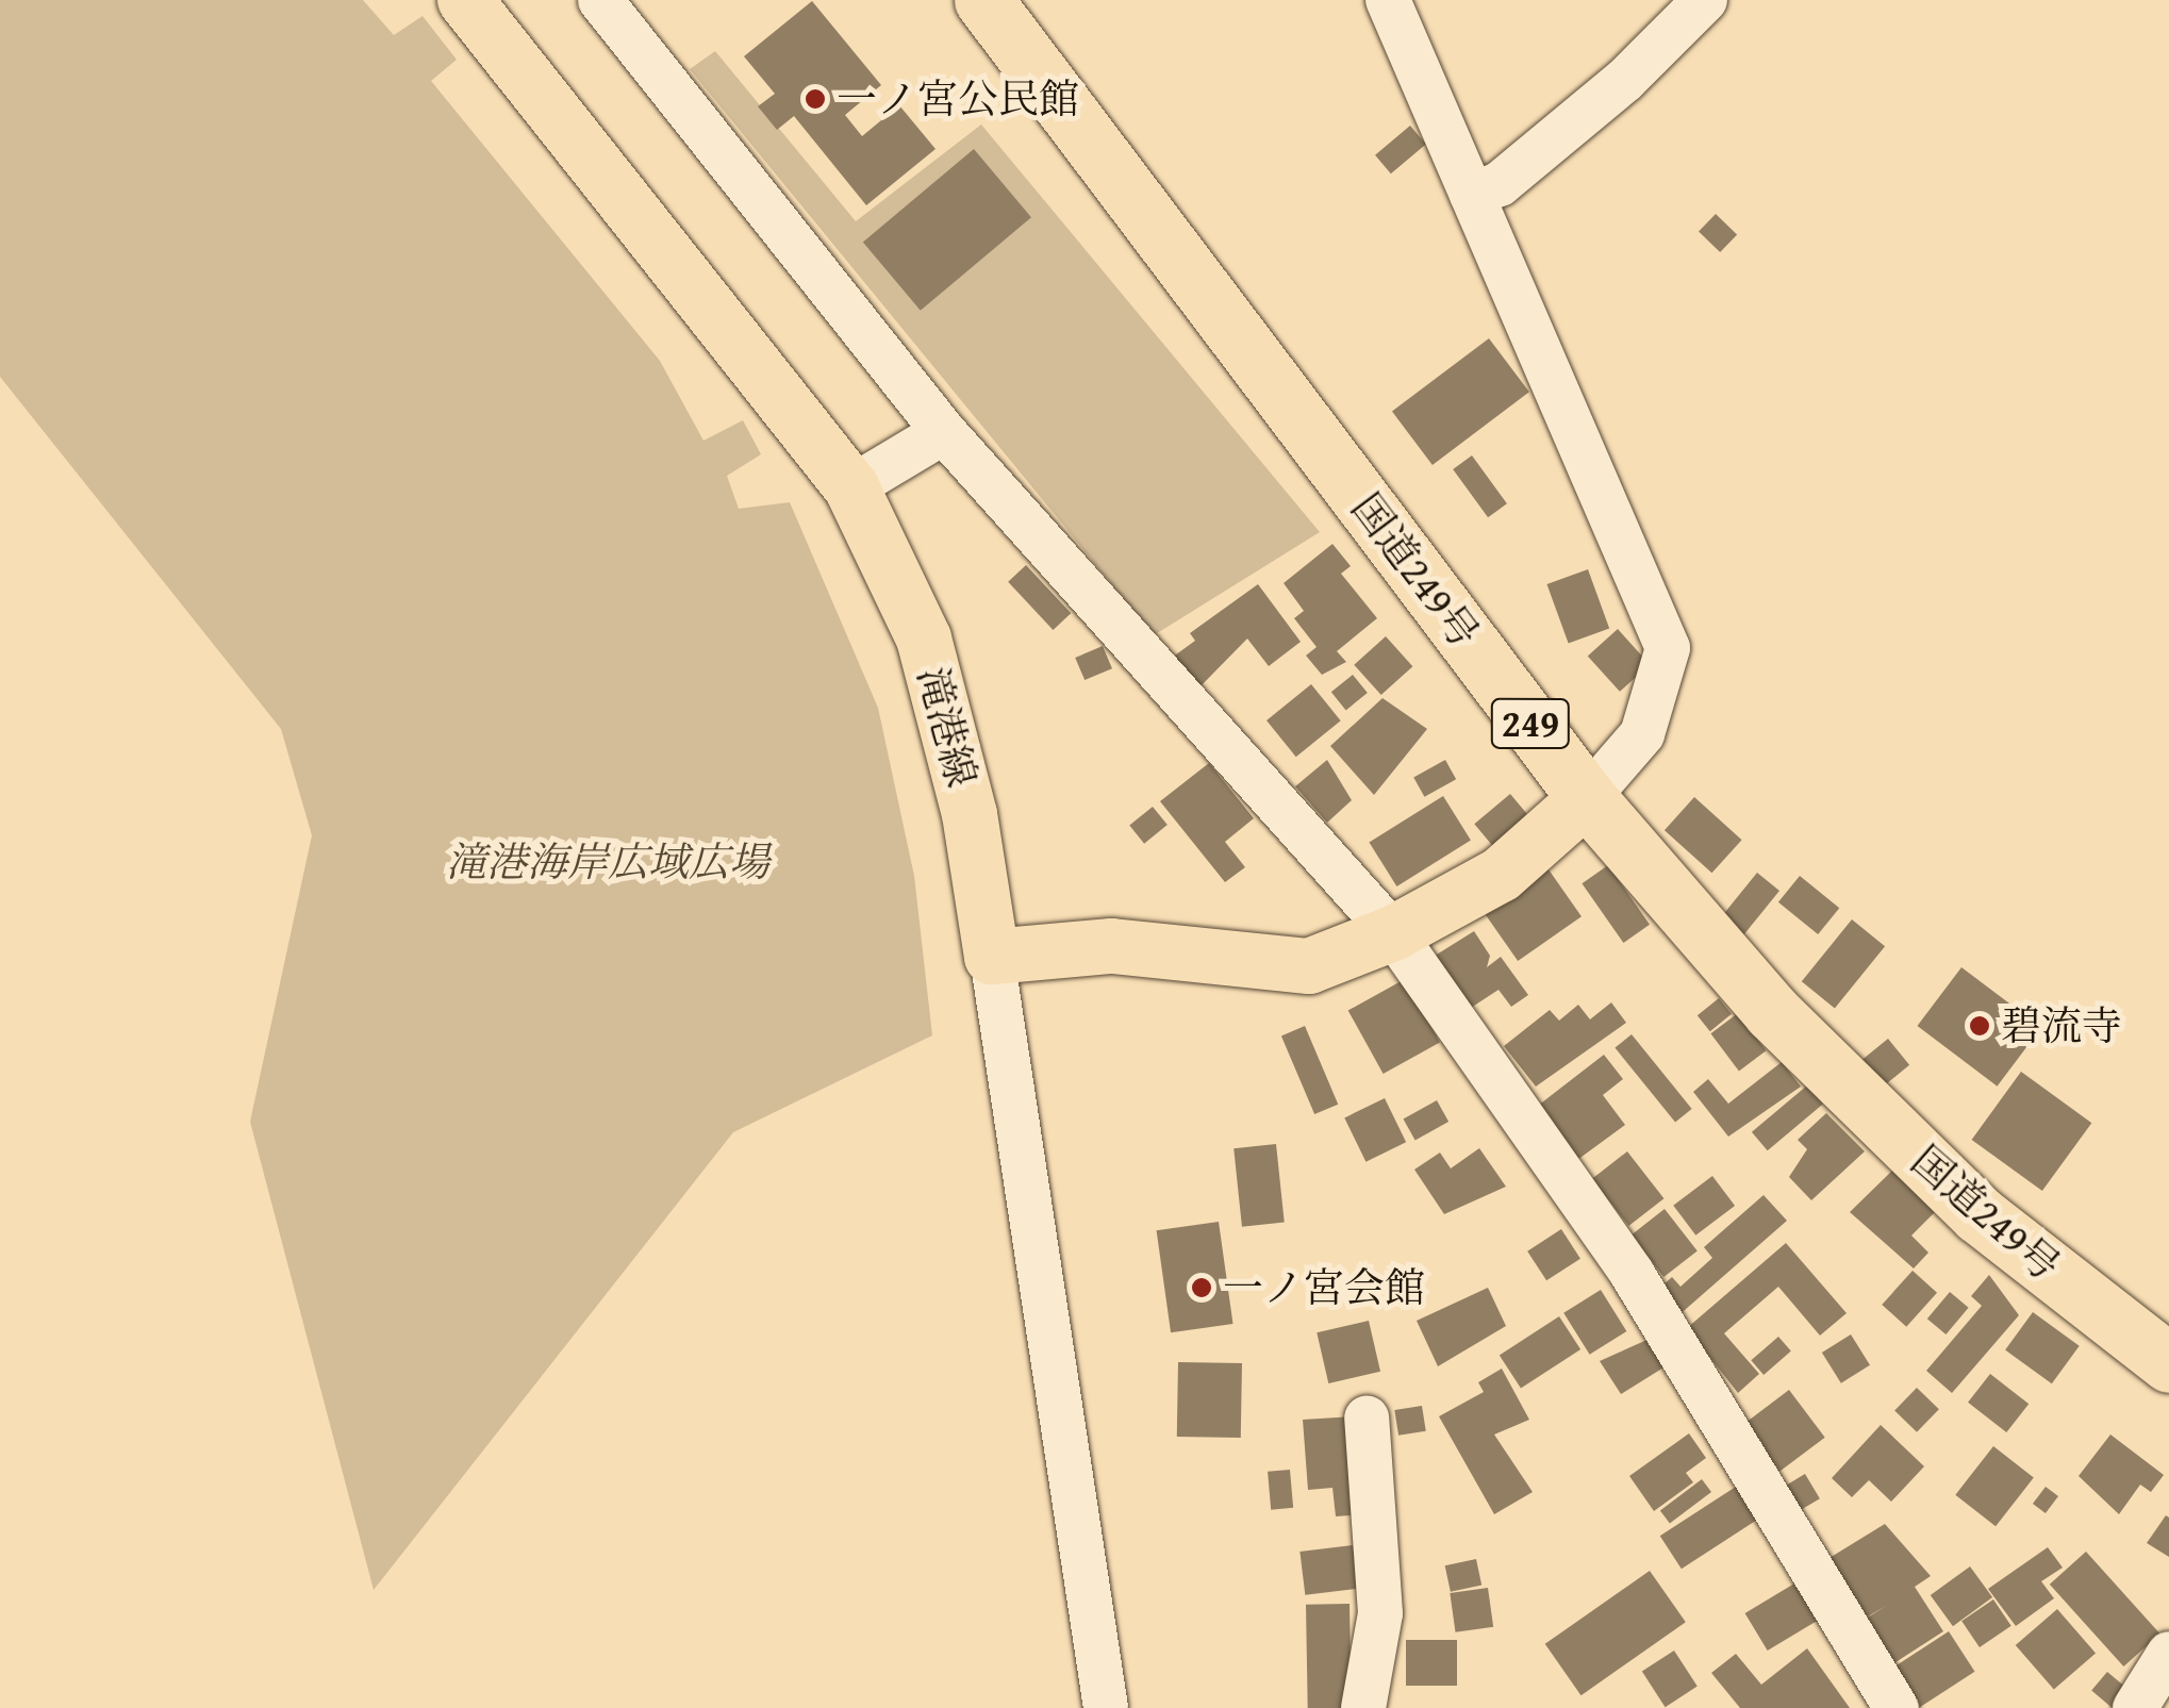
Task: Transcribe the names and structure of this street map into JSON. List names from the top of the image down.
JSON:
{
  "streets": {
    "highway": ["国道249号", "249"],
    "main road": ["滝港線"]
  },
  "parks": ["滝港海岸広域広場"],
  "places": ["一ノ宮公民館", "碧流寺", "一ノ宮会館"]
}
